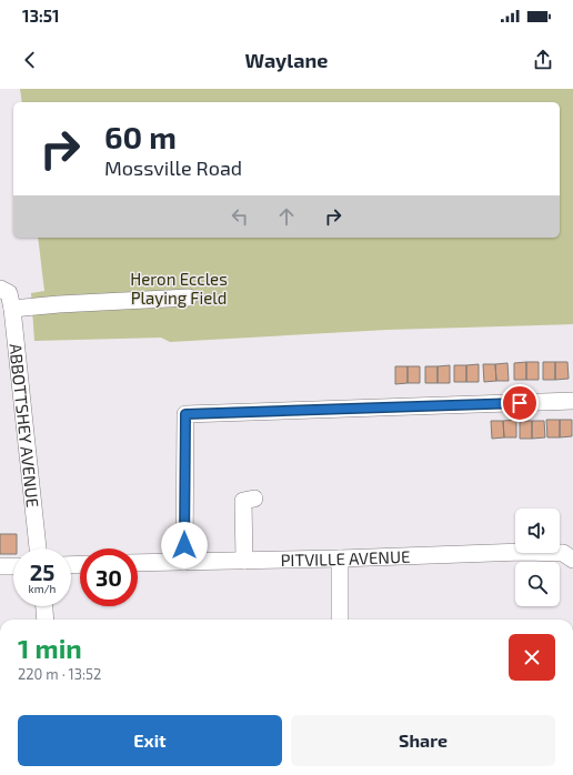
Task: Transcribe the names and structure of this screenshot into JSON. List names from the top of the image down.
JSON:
{
  "streets": {
    "street": ["ABBOTTSHEY AVENUE", "PITVILLE AVENUE"]
  },
  "parks": ["Heron Eccles Playing Field"],
  "page": {
    "status": "13:51",
    "header": "Waylane",
    "turn": ["60 m", "Mossville Road"],
    "speed": "25 km/h",
    "limit": "30",
    "heading": ["1 min", "220 m · 13:52"],
    "buttons": ["Exit", "Share"]
  }
}
